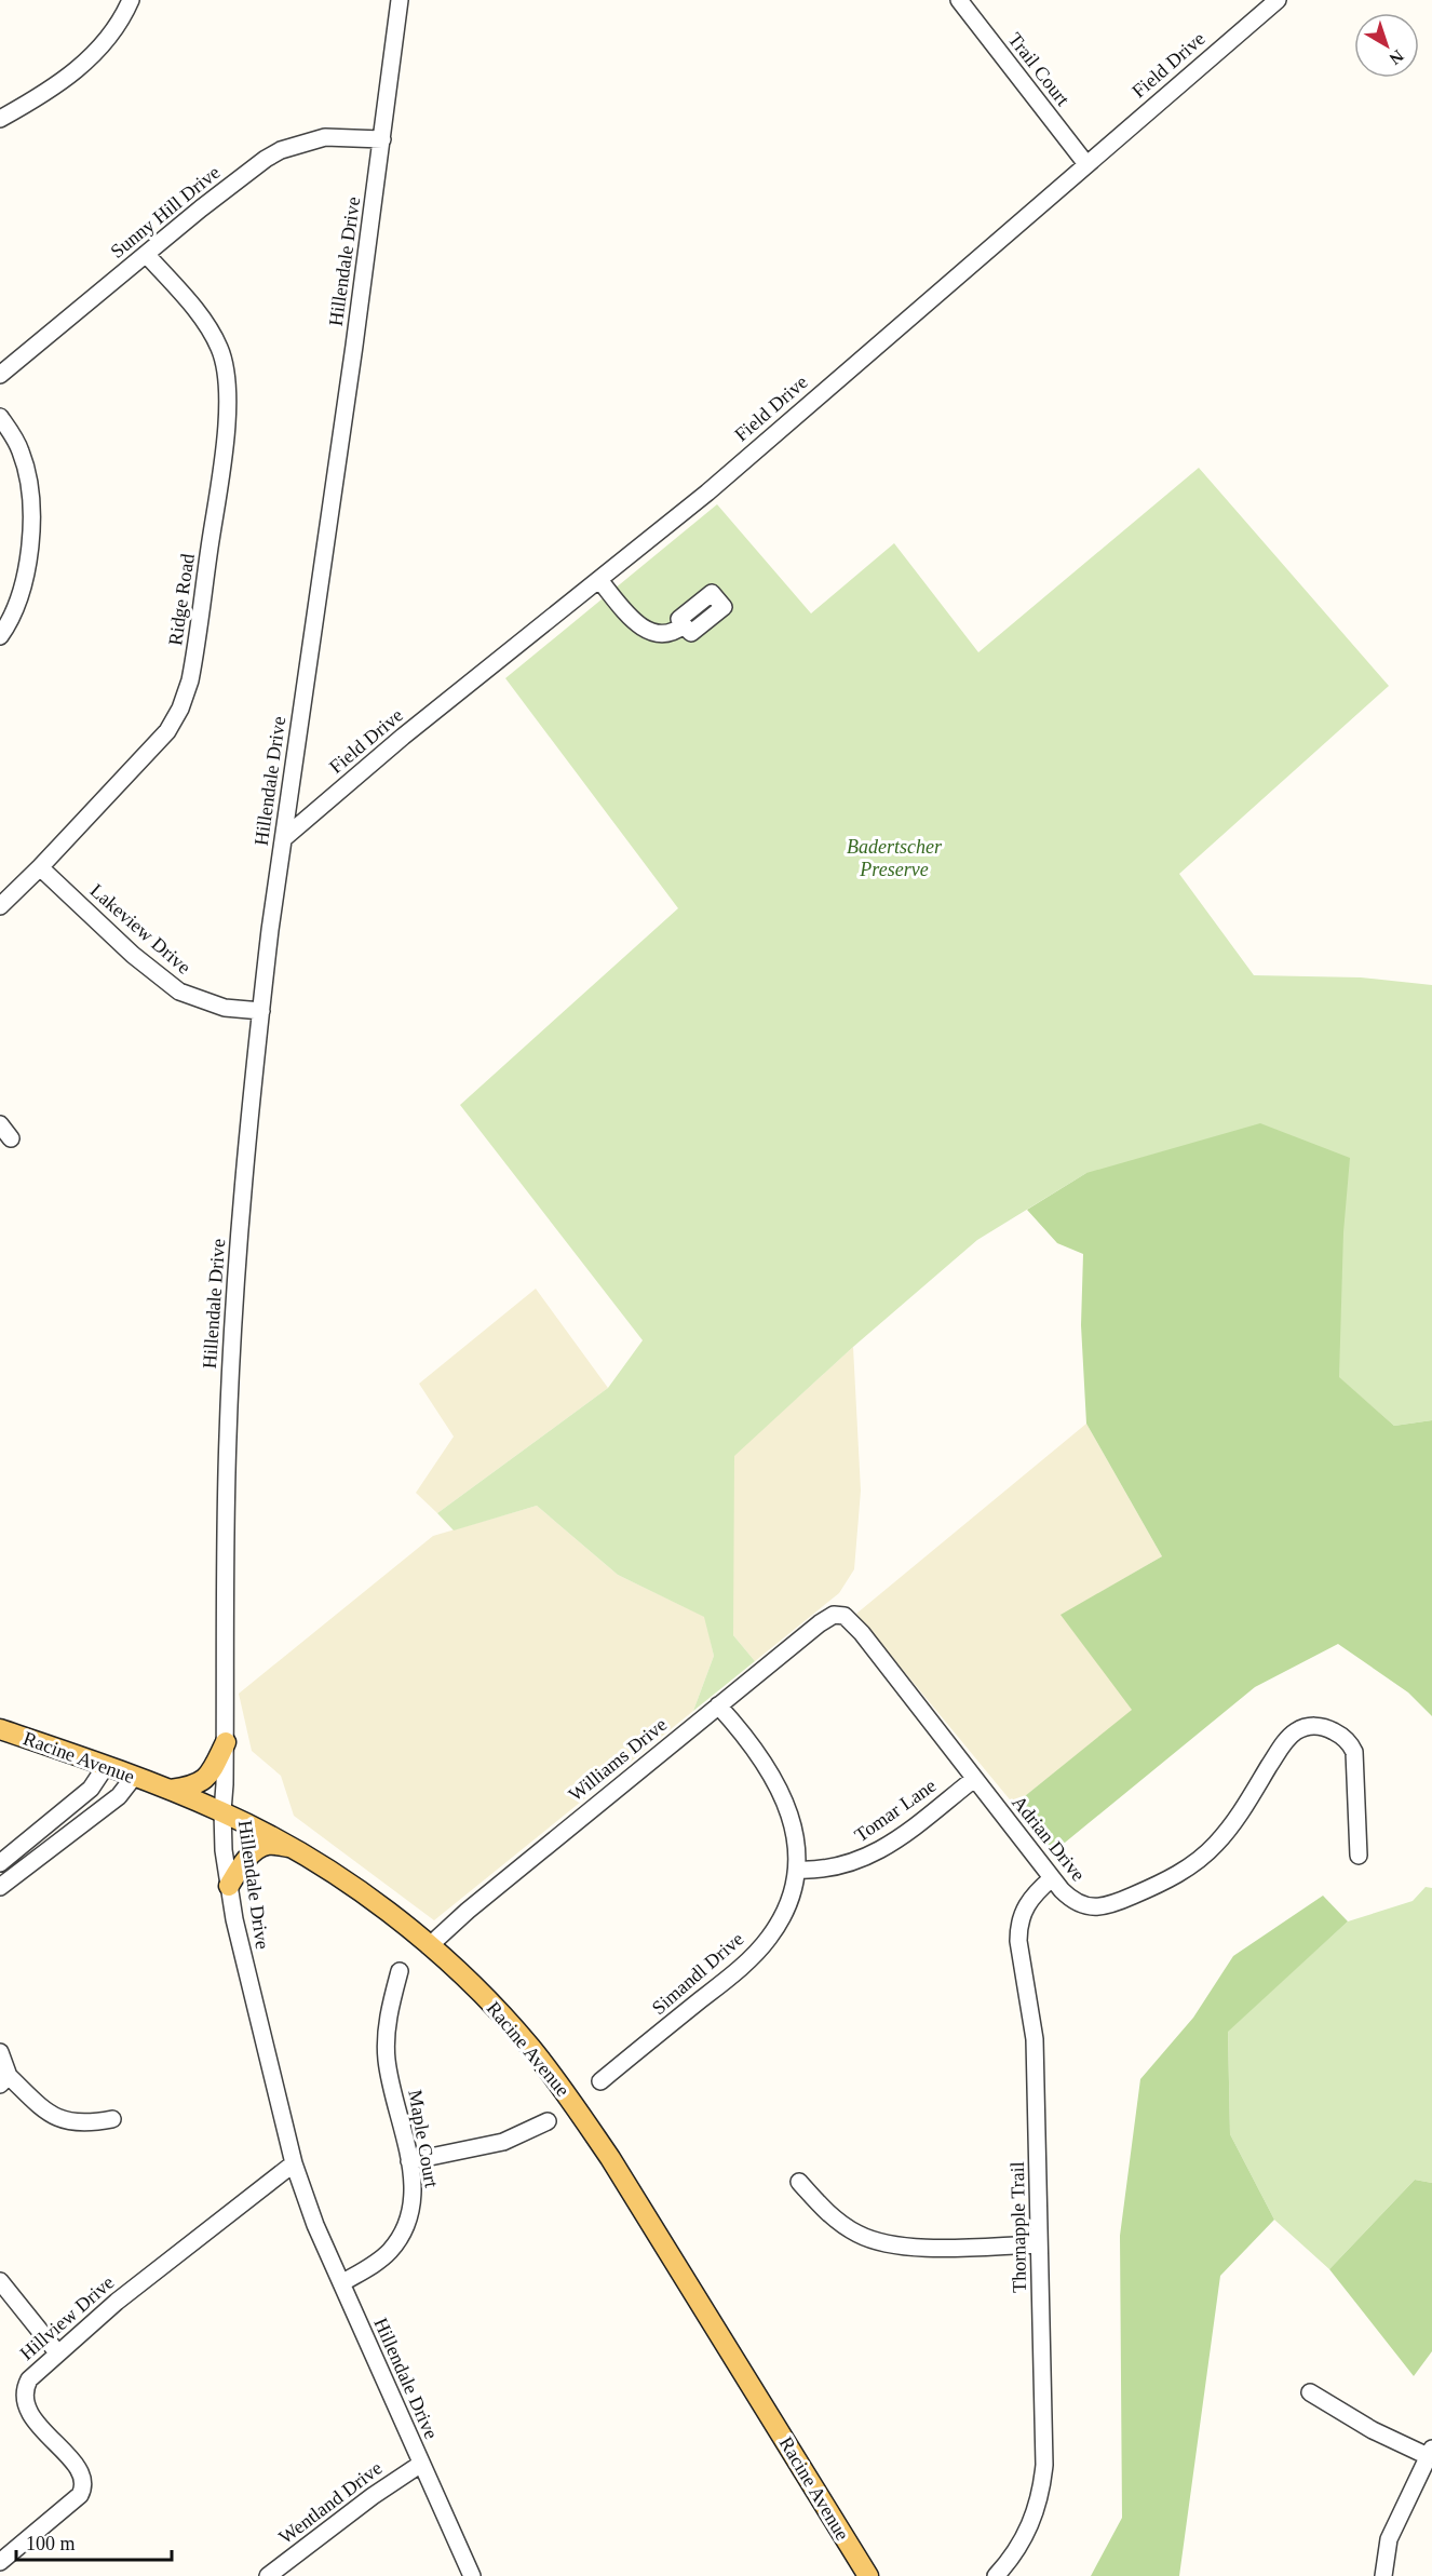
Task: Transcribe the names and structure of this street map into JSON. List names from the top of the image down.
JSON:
{
  "streets": {
    "main road": ["Racine Avenue"],
    "street": [
      "Field Drive",
      "Trail Court",
      "Sunny Hill Drive",
      "Hillendale Drive",
      "Ridge Road",
      "Lakeview Drive",
      "Williams Drive",
      "Tomar Lane",
      "Adrian Drive",
      "Simandl Drive",
      "Maple Court",
      "Thornapple Trail",
      "Hillview Drive",
      "Wentland Drive"
    ]
  },
  "crossings": [
    ["Field Drive", "Trail Court"],
    ["Field Drive", "Hillendale Drive"],
    ["Sunny Hill Drive", "Hillendale Drive"],
    ["Sunny Hill Drive", "Ridge Road"],
    ["Hillendale Drive", "Lakeview Drive"],
    ["Hillendale Drive", "Racine Avenue"],
    ["Hillendale Drive", "Maple Court"],
    ["Hillendale Drive", "Hillview Drive"],
    ["Hillendale Drive", "Wentland Drive"],
    ["Ridge Road", "Lakeview Drive"],
    ["Racine Avenue", "Williams Drive"],
    ["Williams Drive", "Adrian Drive"],
    ["Williams Drive", "Simandl Drive"],
    ["Tomar Lane", "Adrian Drive"],
    ["Tomar Lane", "Simandl Drive"],
    ["Adrian Drive", "Thornapple Trail"]
  ],
  "parks": ["Badertscher Preserve"],
  "scale_bar": "100 m",
  "north": "bottom right"
}
